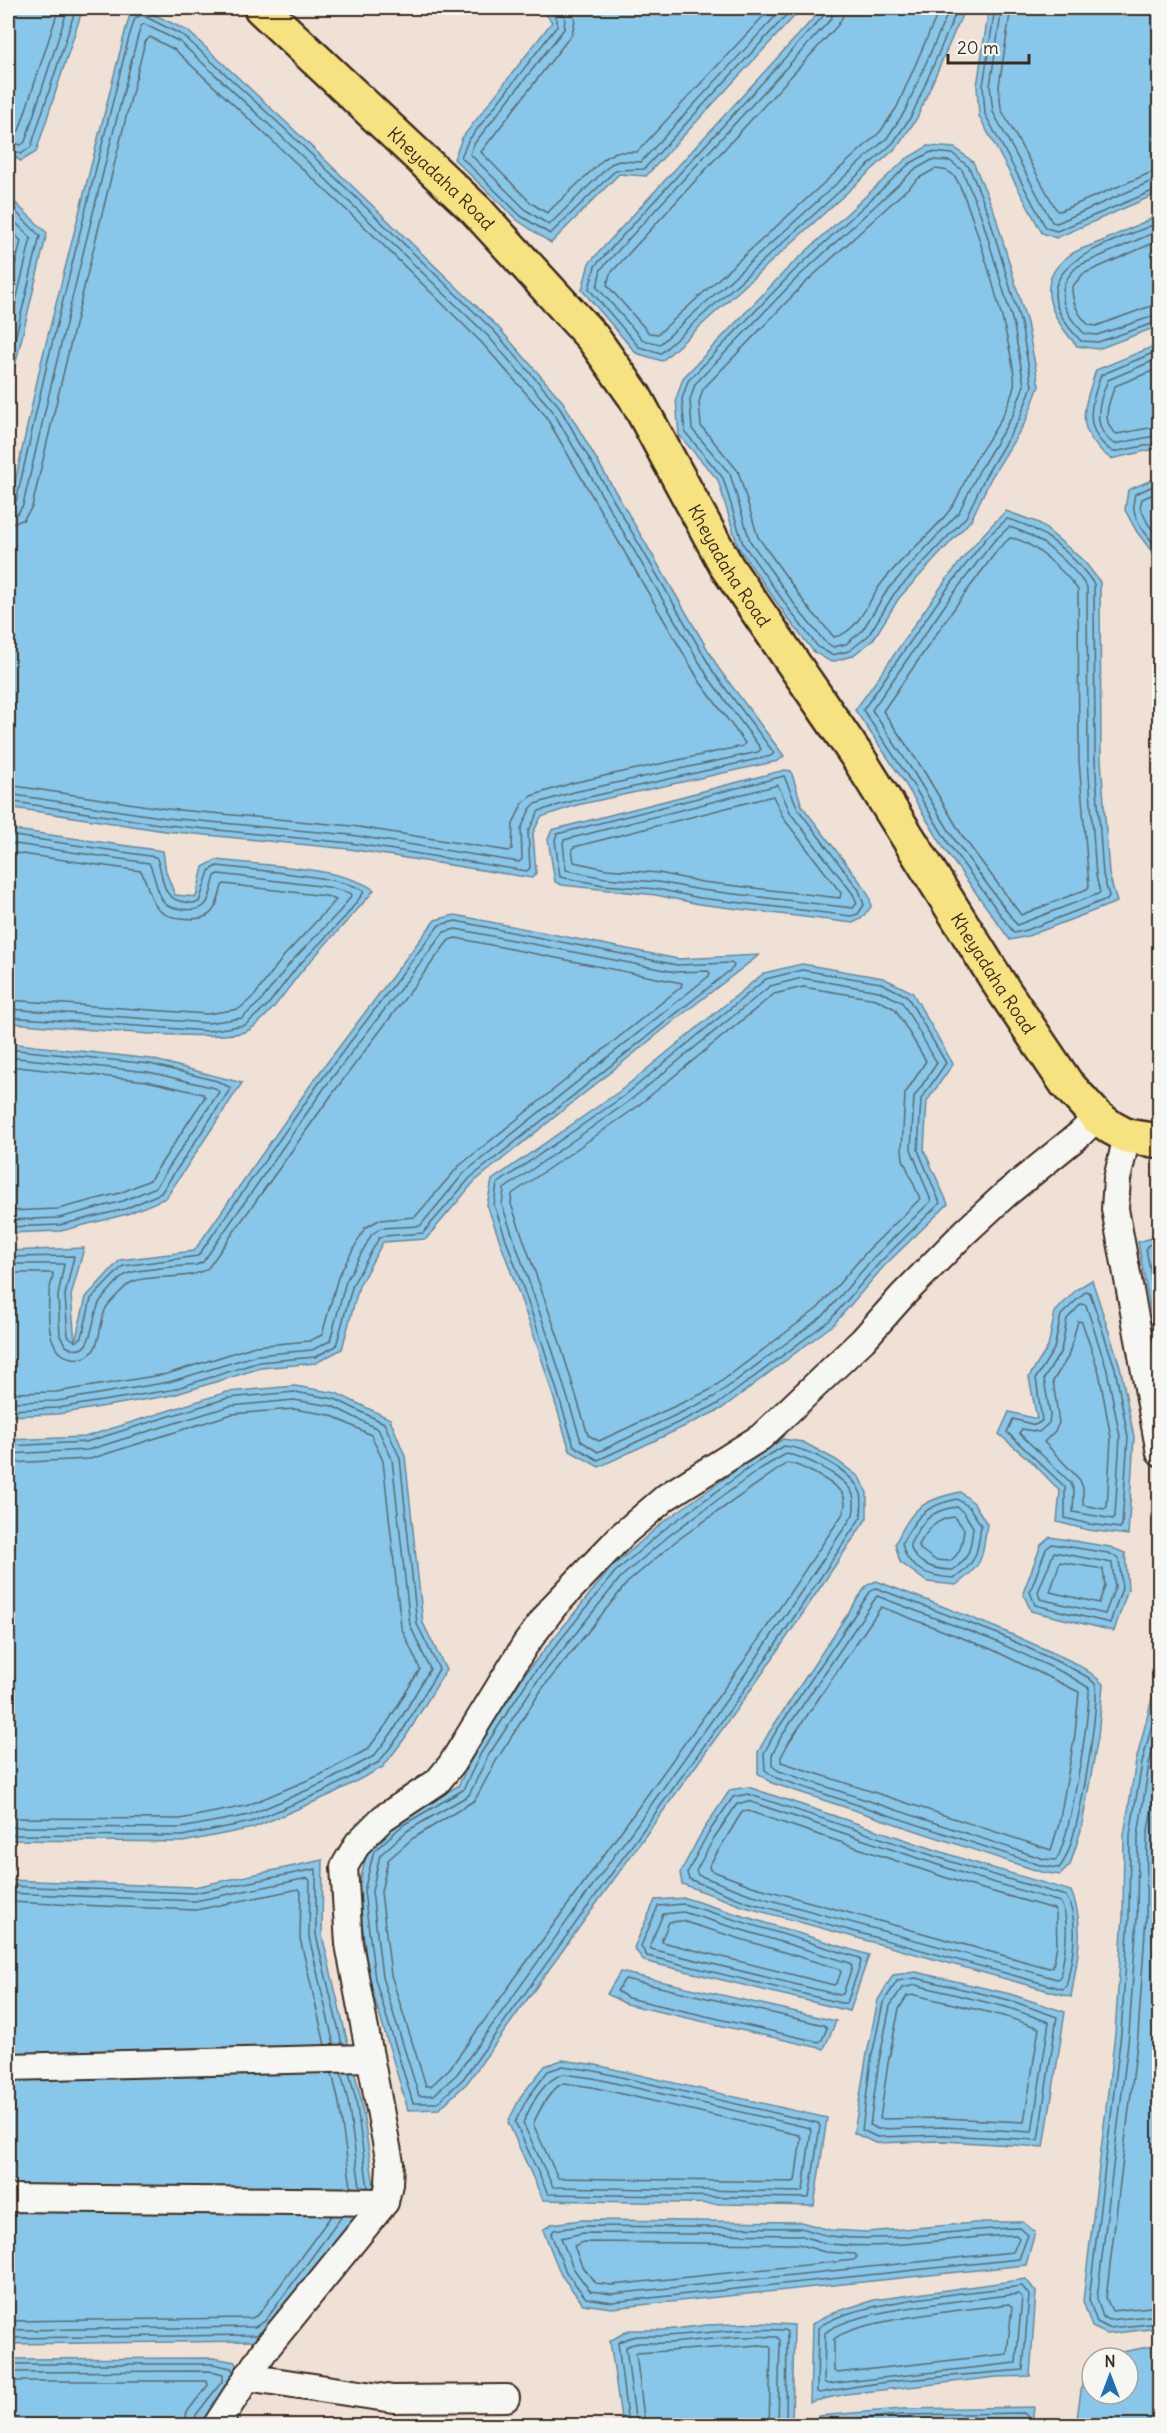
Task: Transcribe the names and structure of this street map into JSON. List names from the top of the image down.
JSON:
{
  "streets": {
    "main road": ["Kheyadaha Road"]
  },
  "scale_bar": "20 m",
  "north": "top"
}
